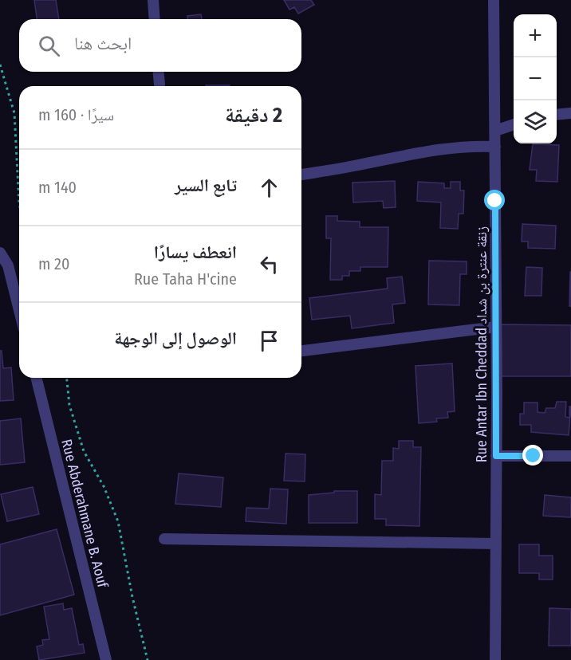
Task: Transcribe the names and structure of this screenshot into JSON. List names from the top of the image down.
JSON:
{
  "streets": {
    "street": ["Rue Antar Ibn Cheddad زنقة عنترة بن شداد", "Rue Abderahmane B. Aouf"]
  },
  "page": {
    "map_buttons": ["+", "−"],
    "search": "ابحث هنا",
    "heading": ["2 دقيقة", "سيرًا · 160 m"],
    "list": [
      ["تابع السير", "140 m"],
      ["انعطف يسارًا", "Rue Taha H'cine", "20 m"],
      "الوصول إلى الوجهة"
    ]
  }
}
